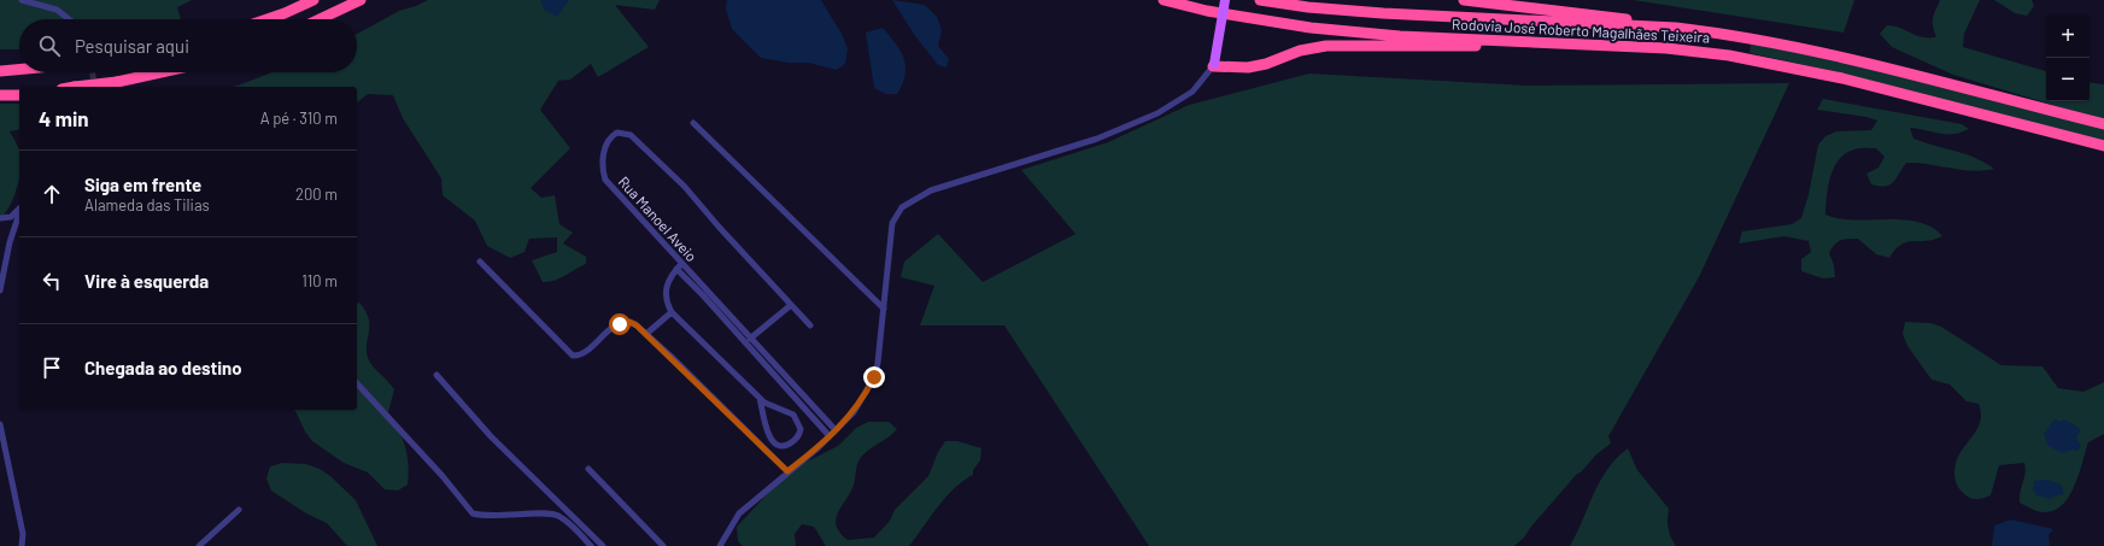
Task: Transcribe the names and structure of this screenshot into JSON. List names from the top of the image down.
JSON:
{
  "streets": {
    "highway": ["Rodovia José Roberto Magalhães Teixeira"],
    "street": ["Rua Manoel Aveio"]
  },
  "page": {
    "map_buttons": ["+", "−"],
    "search": "Pesquisar aqui",
    "heading": ["4 min", "A pé · 310 m"],
    "list": [
      ["Siga em frente", "Alameda das Tilias", "200 m"],
      ["Vire à esquerda", "110 m"],
      "Chegada ao destino"
    ]
  }
}
